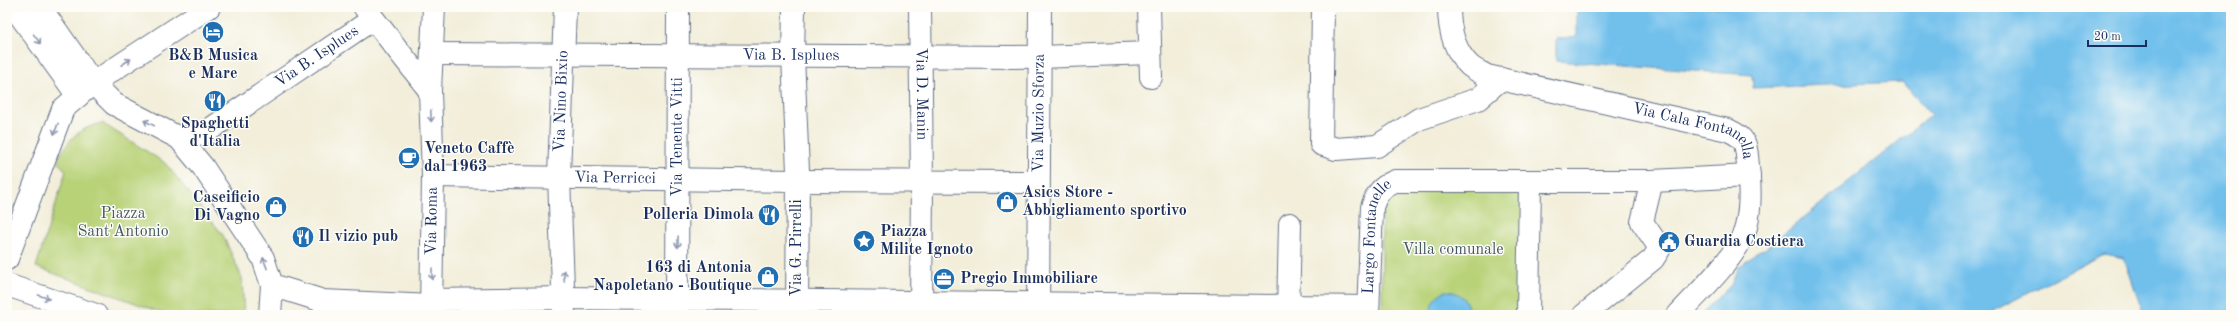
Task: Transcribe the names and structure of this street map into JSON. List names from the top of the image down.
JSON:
{
  "streets": {
    "street": [
      "Via B. Isplues",
      "Via D. Manin",
      "Via Nino Bixio",
      "Via Muzio Sforza",
      "Via Cala Fontanella",
      "Via Tenente Vitti",
      "Via Perricci",
      "Via Roma",
      "Largo Fontanelle",
      "Via G. Pirrelli"
    ]
  },
  "crossings": [
    ["Via B. Isplues", "Via D. Manin"],
    ["Via B. Isplues", "Via Nino Bixio"],
    ["Via B. Isplues", "Via Muzio Sforza"],
    ["Via B. Isplues", "Via Tenente Vitti"],
    ["Via B. Isplues", "Via Roma"],
    ["Via B. Isplues", "Via G. Pirrelli"],
    ["Via Nino Bixio", "Via Perricci"],
    ["Via Cala Fontanella", "Largo Fontanelle"],
    ["Via Tenente Vitti", "Via Perricci"],
    ["Via Perricci", "Via Roma"],
    ["Via Perricci", "Via G. Pirrelli"]
  ],
  "one_way": ["Via Nino Bixio", "Via Tenente Vitti", "Via Roma"],
  "parks": ["Piazza Sant'Antonio", "Villa comunale"],
  "places": {
    "hotel": ["B&B Musica e Mare"],
    "restaurant": ["Spaghetti d'Italia", "Polleria Dimola", "Il vizio pub"],
    "cafe": ["Veneto Caffè dal 1963"],
    "shop": ["Asics Store - Abbigliamento sportivo", "Caseificio Di Vagno", "163 di Antonia Napoletano - Boutique"],
    "place": ["Piazza Milite Ignoto"],
    "public building": ["Guardia Costiera"],
    "office": ["Pregio Immobiliare"]
  },
  "scale_bar": "20 m"
}
